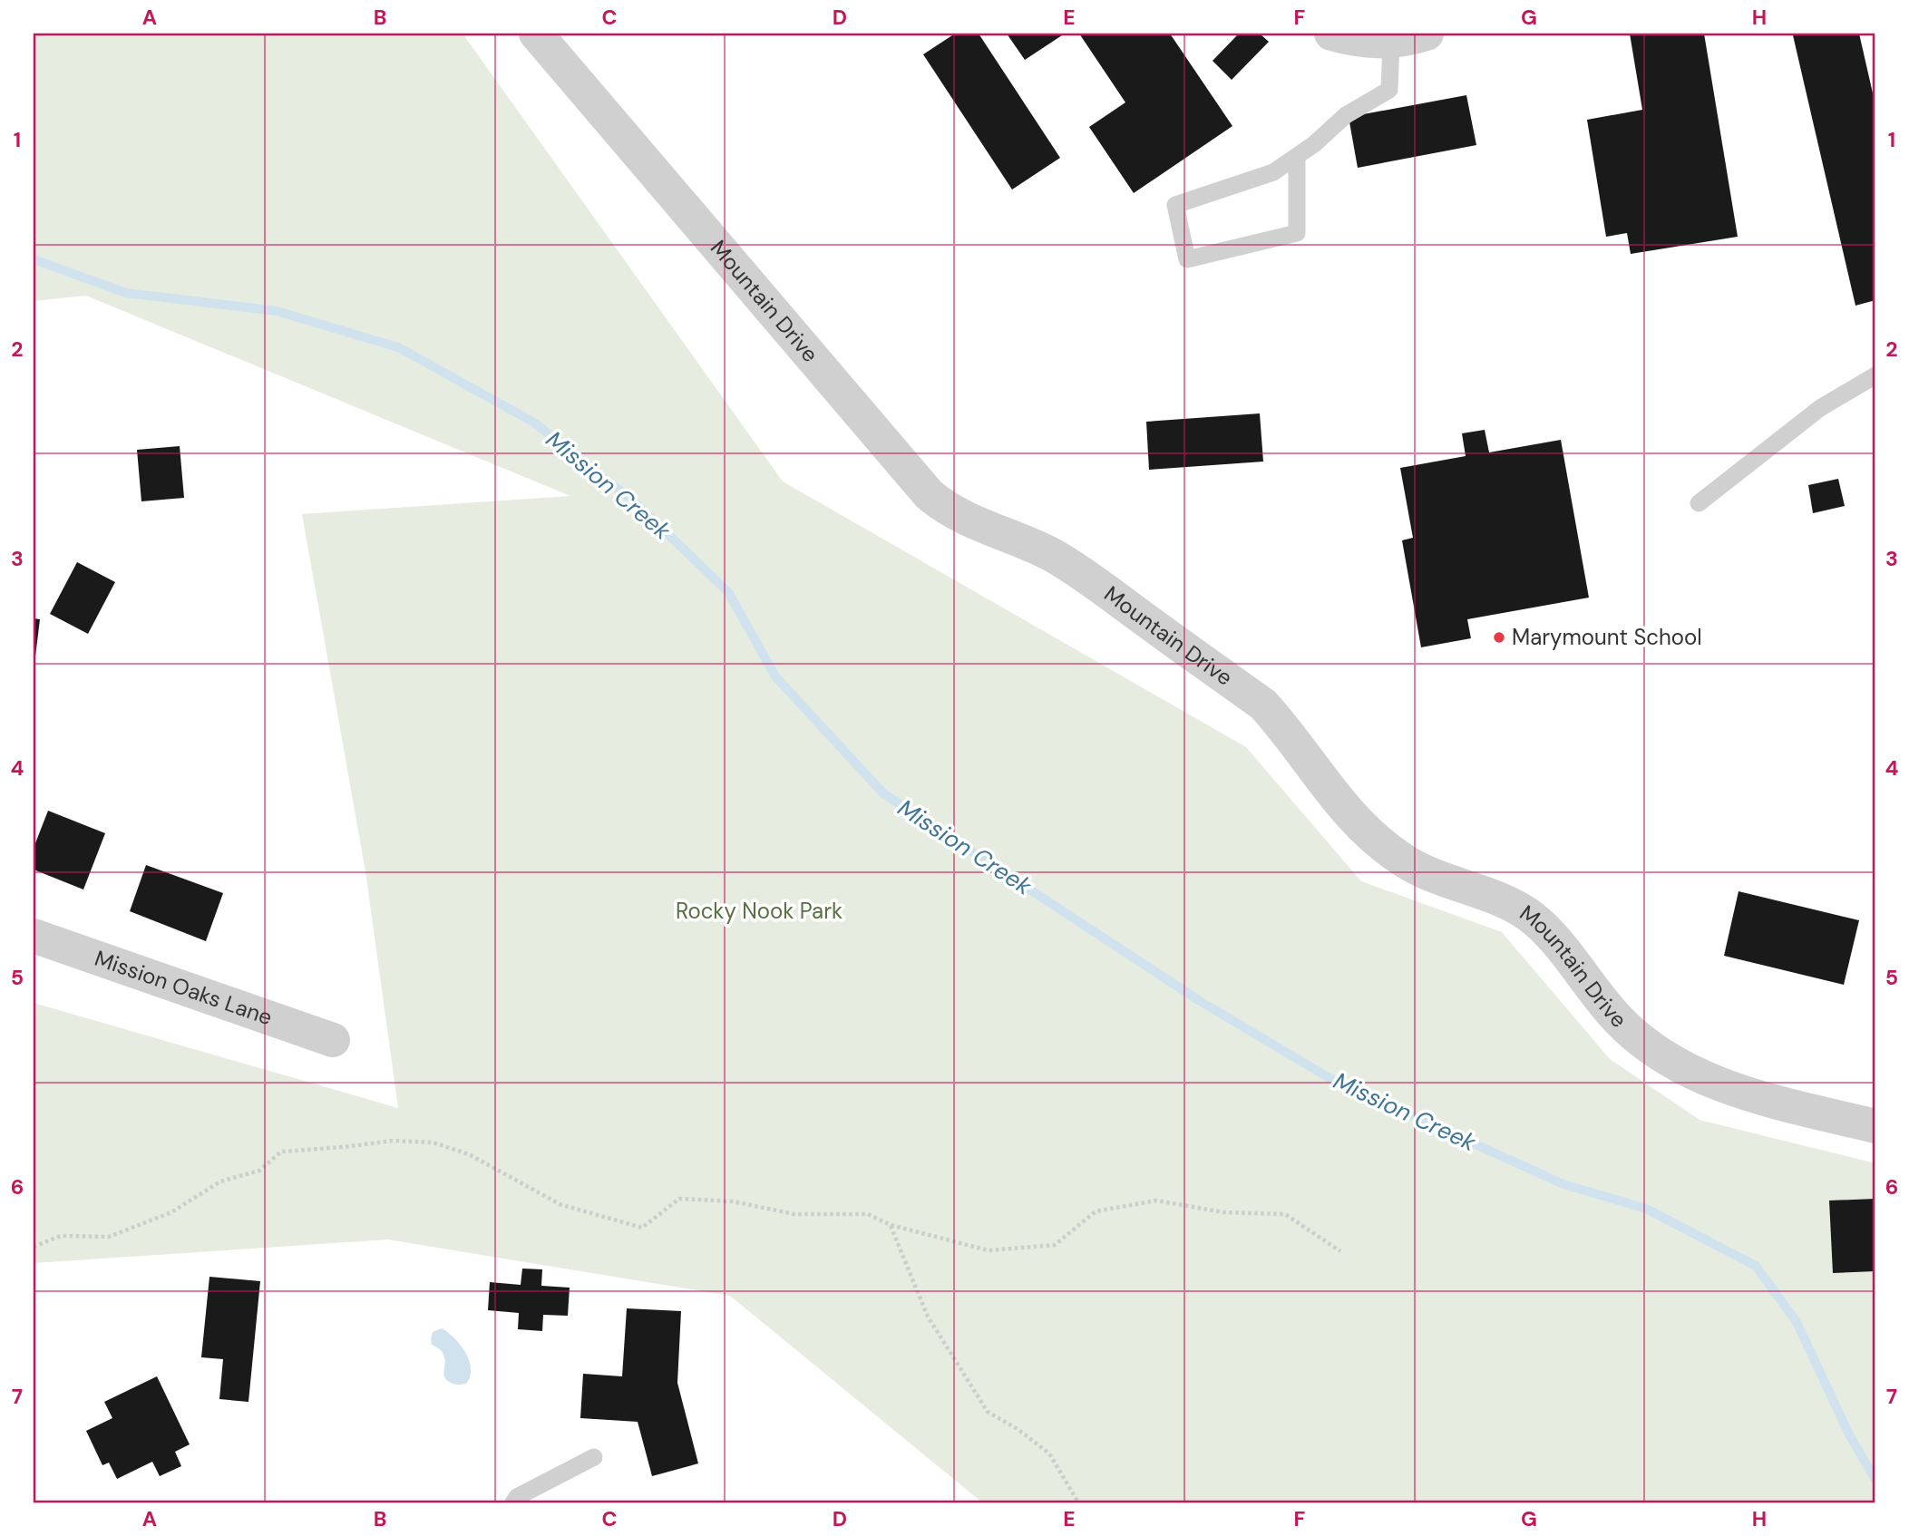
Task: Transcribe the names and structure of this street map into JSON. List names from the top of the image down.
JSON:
{
  "streets": {
    "street": ["Mountain Drive", "Mission Oaks Lane"]
  },
  "water": ["Mission Creek"],
  "parks": ["Rocky Nook Park"],
  "places": ["Marymount School"],
  "grid": {
    "columns": [
      "A",
      "B",
      "C",
      "D",
      "E",
      "F",
      "G",
      "H"
    ],
    "rows": [
      "1",
      "2",
      "3",
      "4",
      "5",
      "6",
      "7"
    ]
  }
}
